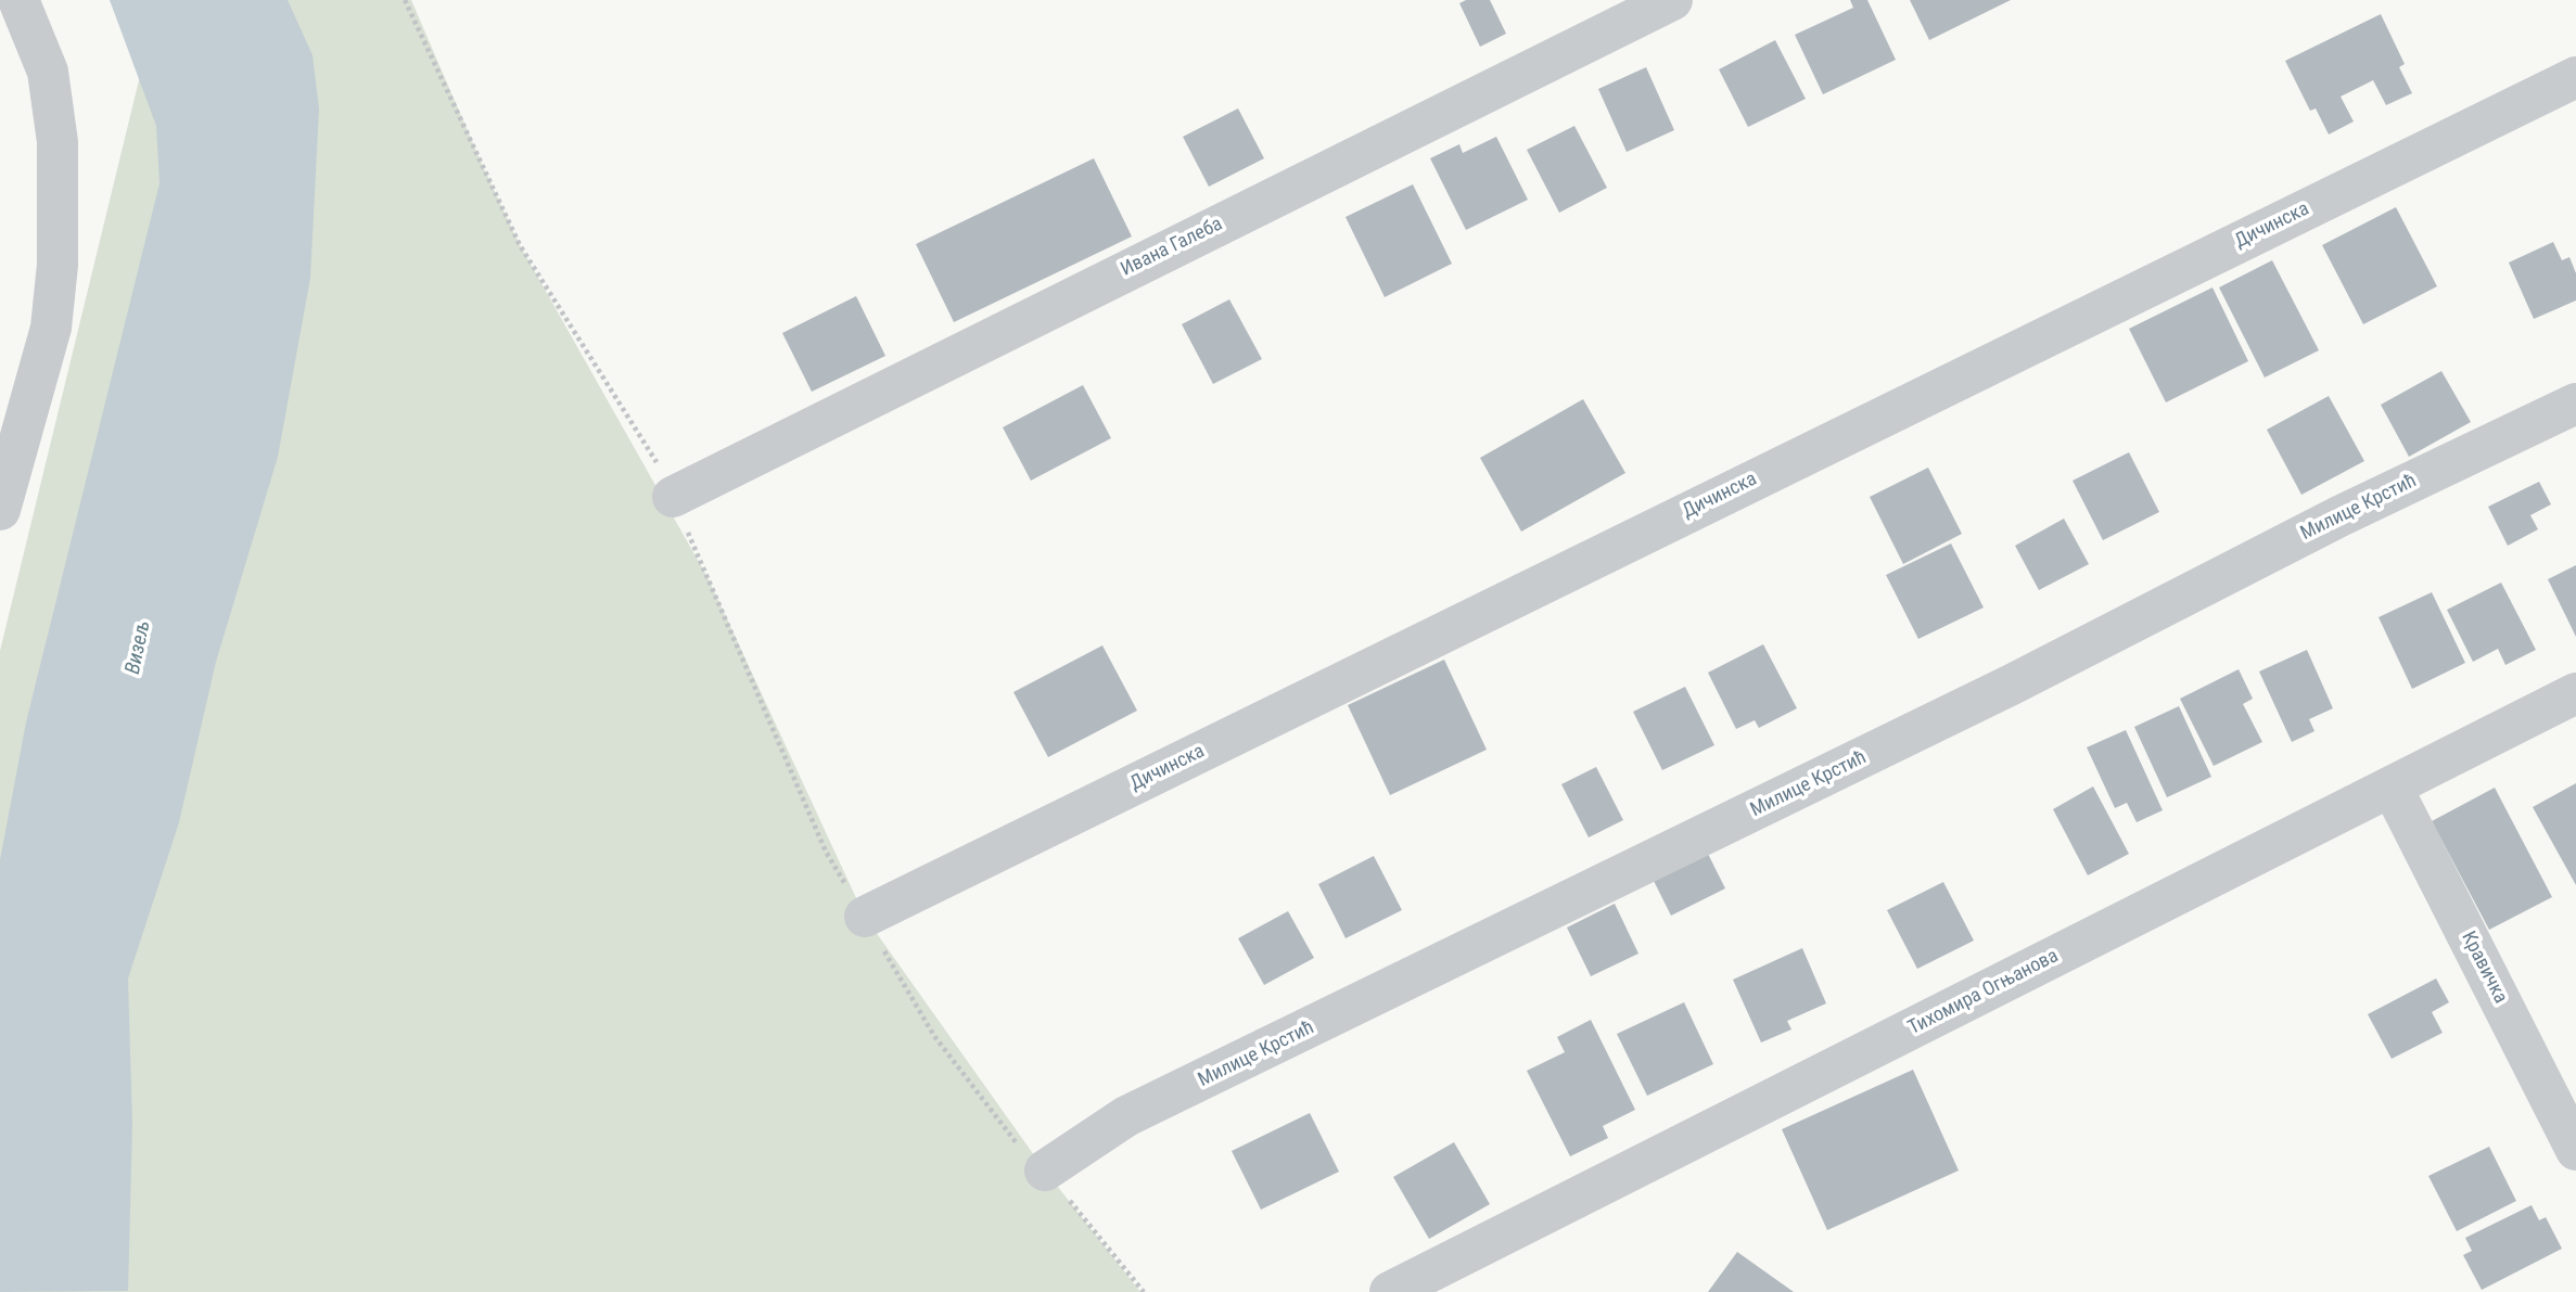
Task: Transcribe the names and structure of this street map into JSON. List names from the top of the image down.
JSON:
{
  "streets": {
    "street": [
      "Дичинска",
      "Ивана Галеба",
      "Милице Крстић",
      "Кравичка",
      "Тихомира Огњанова"
    ]
  },
  "crossings": [
    ["Кравичка", "Тихомира Огњанова"]
  ],
  "water": ["Визељ"]
}
